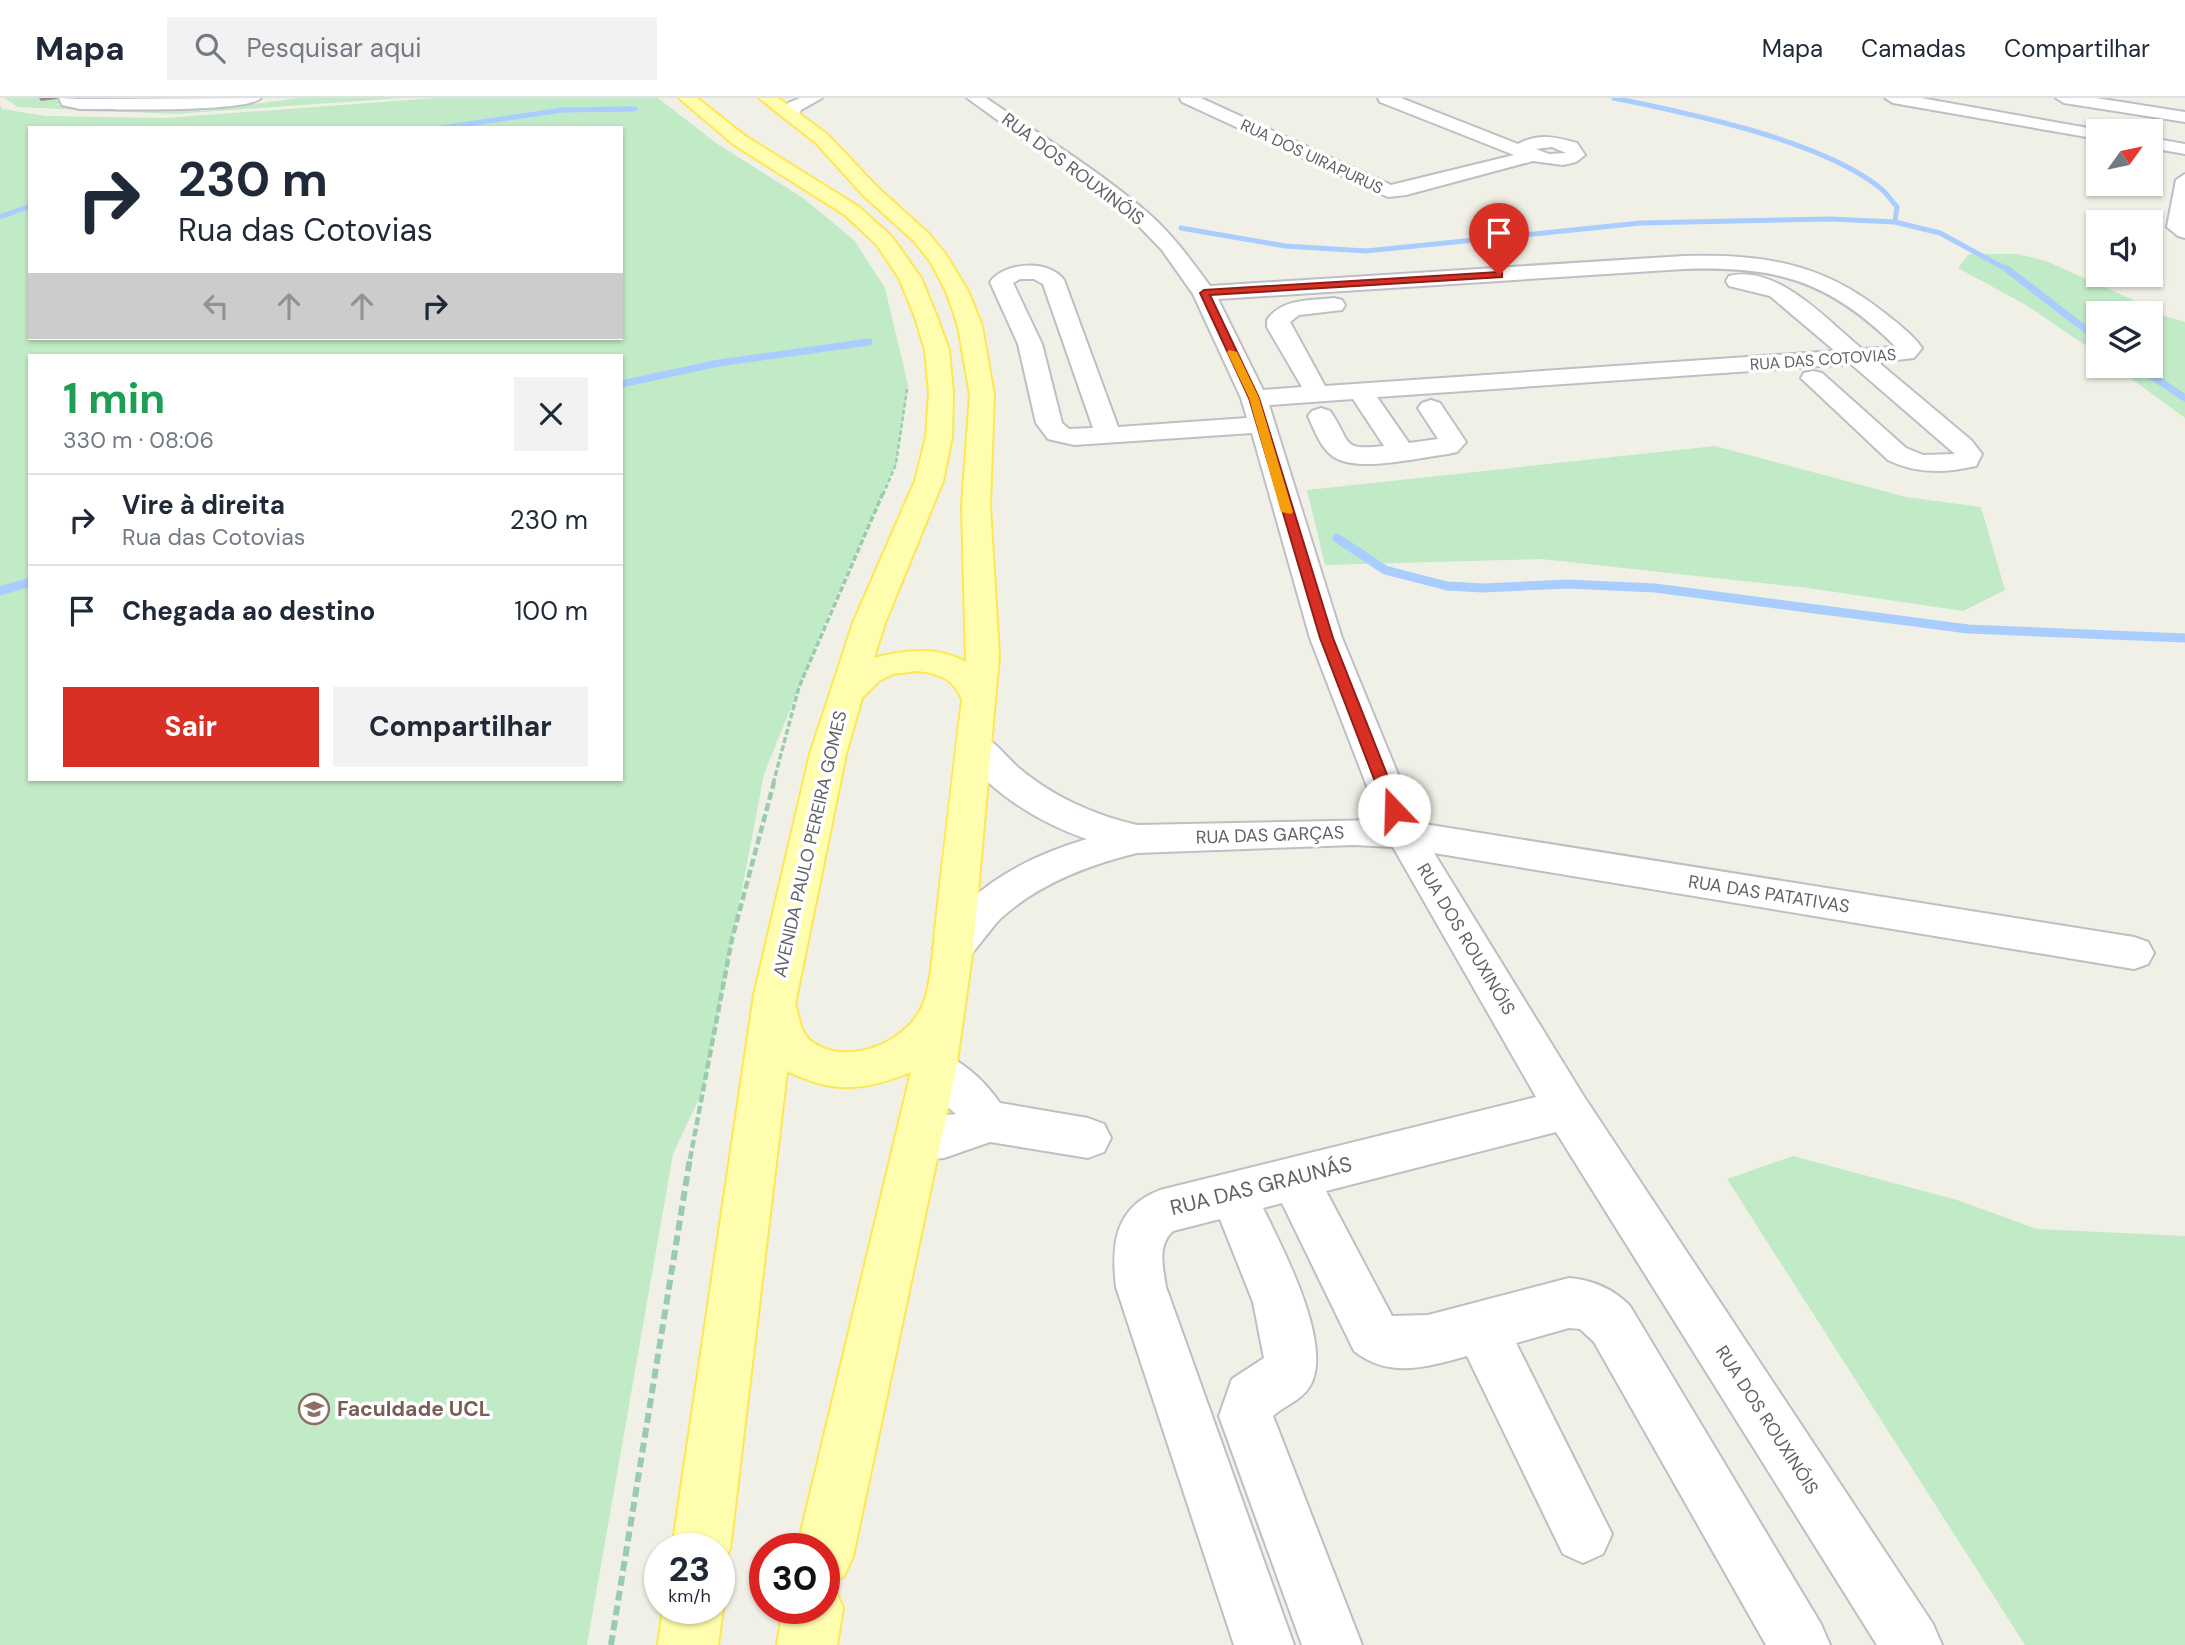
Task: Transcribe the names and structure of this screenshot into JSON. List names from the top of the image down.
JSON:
{
  "streets": {
    "main road": ["AVENIDA PAULO PEREIRA GOMES"],
    "street": [
      "RUA DOS UIRAPURUS",
      "RUA DOS ROUXINÓIS",
      "RUA DAS COTOVIAS",
      "RUA DAS GARÇAS",
      "RUA DAS PATATIVAS",
      "RUA DAS GRAUNÁS"
    ]
  },
  "crossings": [
    ["RUA DOS ROUXINÓIS", "RUA DAS COTOVIAS"],
    ["RUA DOS ROUXINÓIS", "RUA DAS GARÇAS"],
    ["RUA DOS ROUXINÓIS", "RUA DAS PATATIVAS"],
    ["RUA DOS ROUXINÓIS", "RUA DAS GRAUNÁS"],
    ["RUA DAS GARÇAS", "RUA DAS PATATIVAS"]
  ],
  "places": {
    "school or university": ["Faculdade UCL"]
  },
  "north": "top right",
  "page": {
    "header": "Mapa",
    "search": "Pesquisar aqui",
    "nav": ["Mapa", "Camadas", "Compartilhar"],
    "turn": ["230 m", "Rua das Cotovias"],
    "heading": ["1 min", "330 m · 08:06"],
    "list": [
      {
        "name": "Vire à direita",
        "note": "Rua das Cotovias",
        "value": "230 m"
      },
      {
        "name": "Chegada ao destino",
        "value": "100 m"
      }
    ],
    "buttons": ["Sair", "Compartilhar"],
    "speed": "23 km/h",
    "limit": "30"
  }
}
